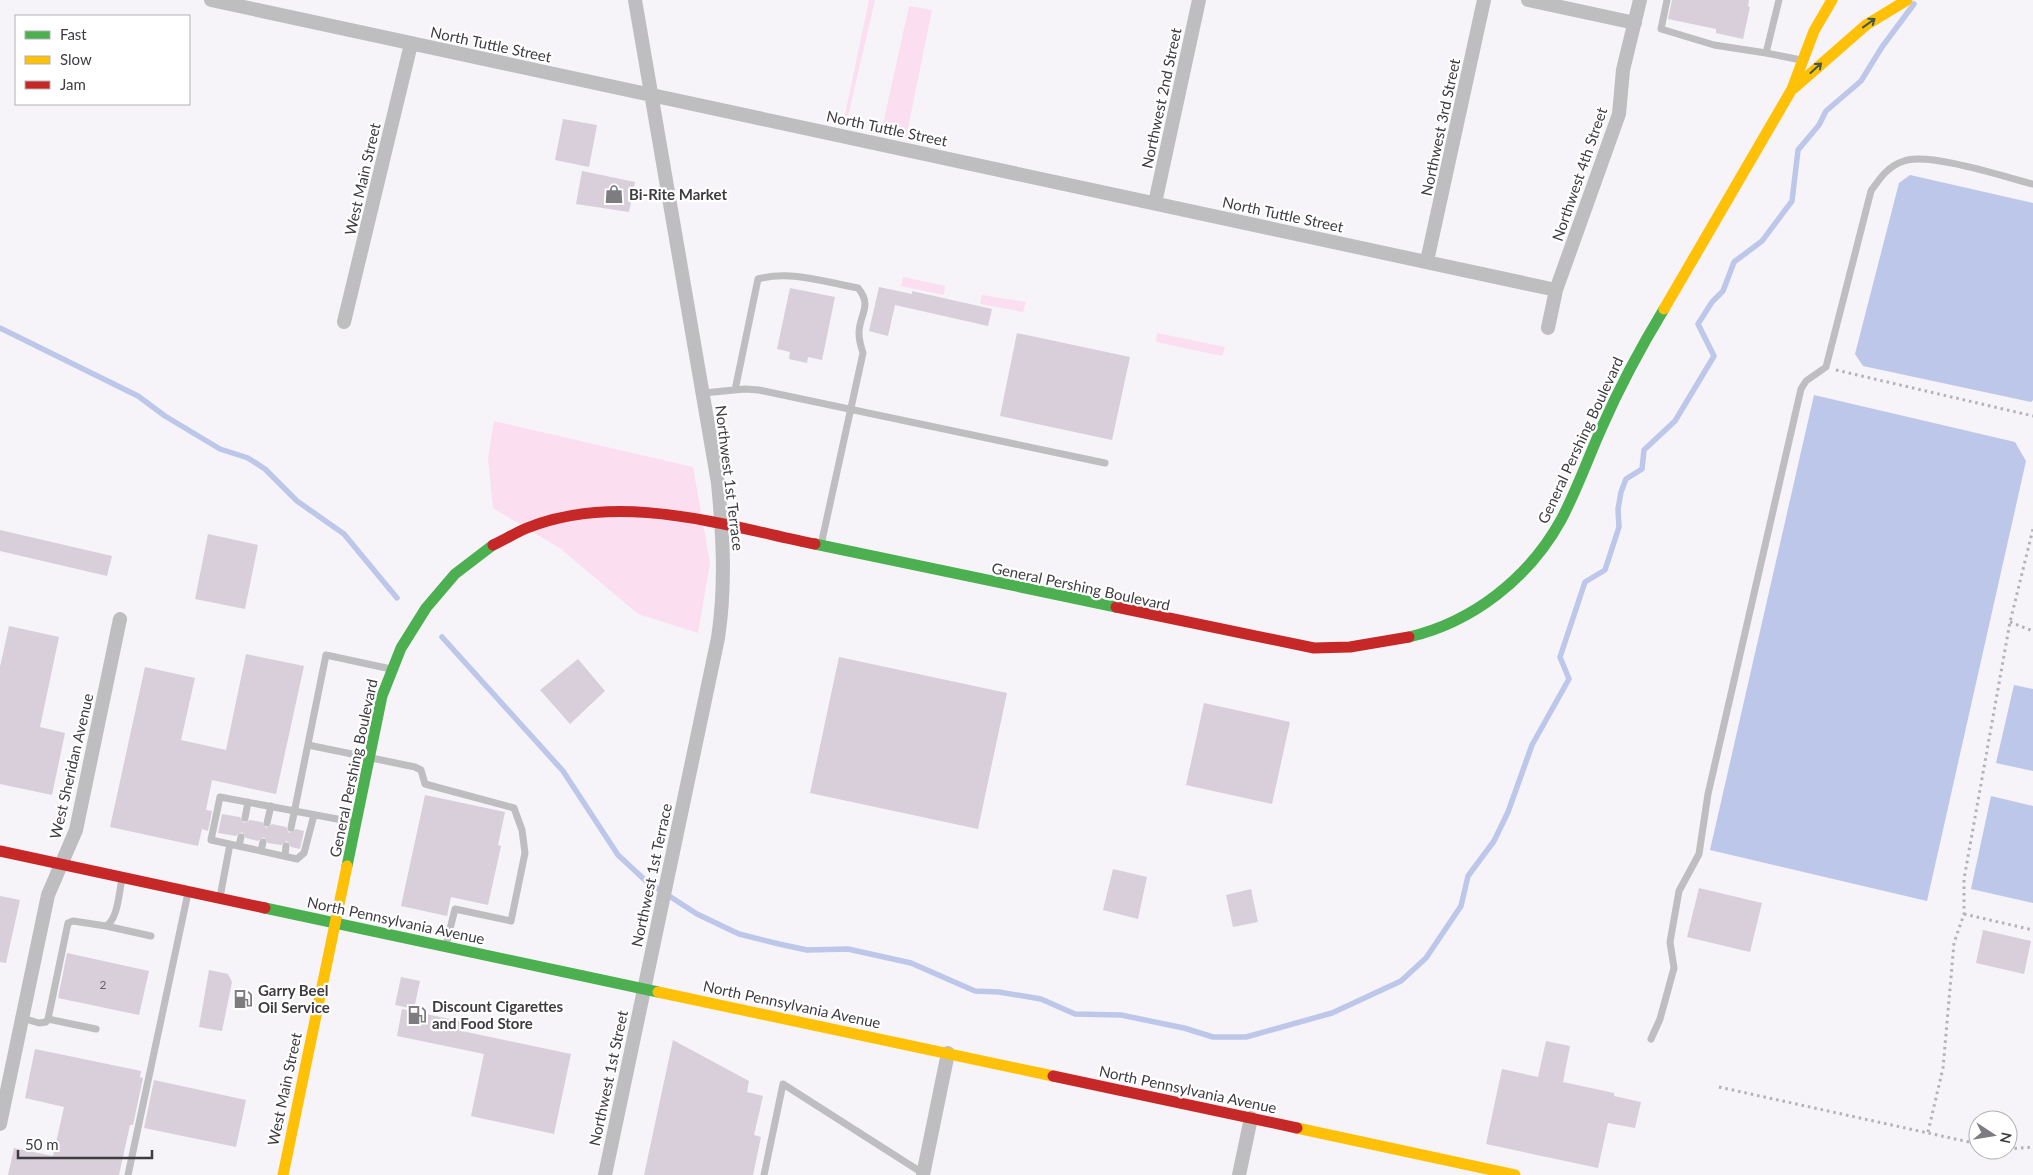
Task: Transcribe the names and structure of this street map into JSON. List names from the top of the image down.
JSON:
{
  "streets": {
    "main road": ["West Main Street", "General Pershing Boulevard", "North Pennsylvania Avenue"],
    "street": [
      "North Tuttle Street",
      "Northwest 2nd Street",
      "Northwest 3rd Street",
      "Northwest 4th Street",
      "Northwest 1st Terrace",
      "West Sheridan Avenue",
      "Northwest 1st Street"
    ]
  },
  "crossings": [
    ["North Tuttle Street", "Northwest 2nd Street"],
    ["North Tuttle Street", "Northwest 3rd Street"],
    ["North Tuttle Street", "Northwest 4th Street"],
    ["North Tuttle Street", "West Main Street"],
    ["North Tuttle Street", "Northwest 1st Terrace"],
    ["West Main Street", "General Pershing Boulevard"],
    ["West Main Street", "North Pennsylvania Avenue"],
    ["General Pershing Boulevard", "Northwest 1st Terrace"],
    ["General Pershing Boulevard", "North Pennsylvania Avenue"],
    ["Northwest 1st Terrace", "North Pennsylvania Avenue"],
    ["Northwest 1st Terrace", "Northwest 1st Street"],
    ["West Sheridan Avenue", "North Pennsylvania Avenue"],
    ["North Pennsylvania Avenue", "Northwest 1st Street"]
  ],
  "places": {
    "shop": ["Bi-Rite Market"],
    "fuel station": ["Garry Beel Oil Service", "Discount Cigarettes and Food Store"]
  },
  "house_numbers": ["2"],
  "legend": ["Fast", "Slow", "Jam"],
  "scale_bar": "50 m",
  "north": "right"
}
